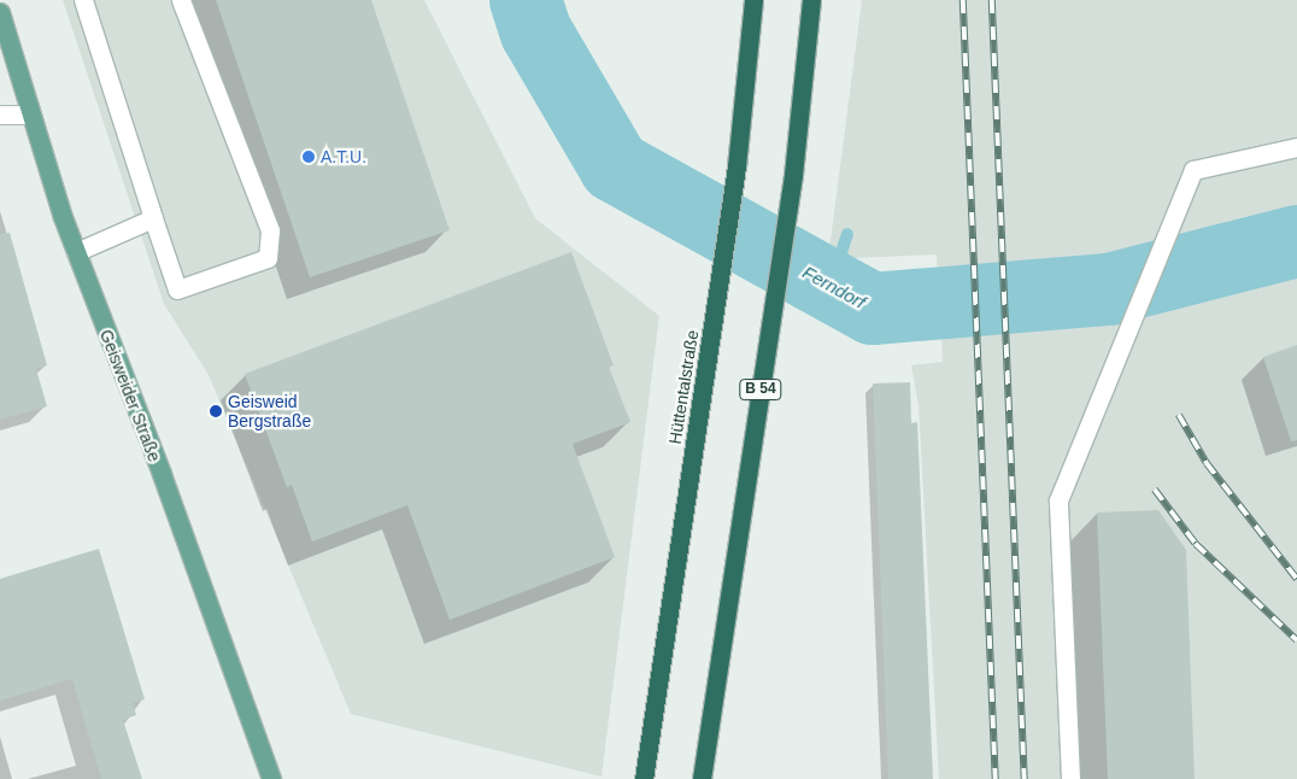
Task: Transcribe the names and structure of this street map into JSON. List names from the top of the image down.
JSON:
{
  "streets": {
    "highway": ["Hüttentalstraße", "B 54"],
    "main road": ["Geisweider Straße"]
  },
  "water": ["Ferndorf"],
  "places": ["A.T.U.", "Geisweid Bergstraße"]
}
